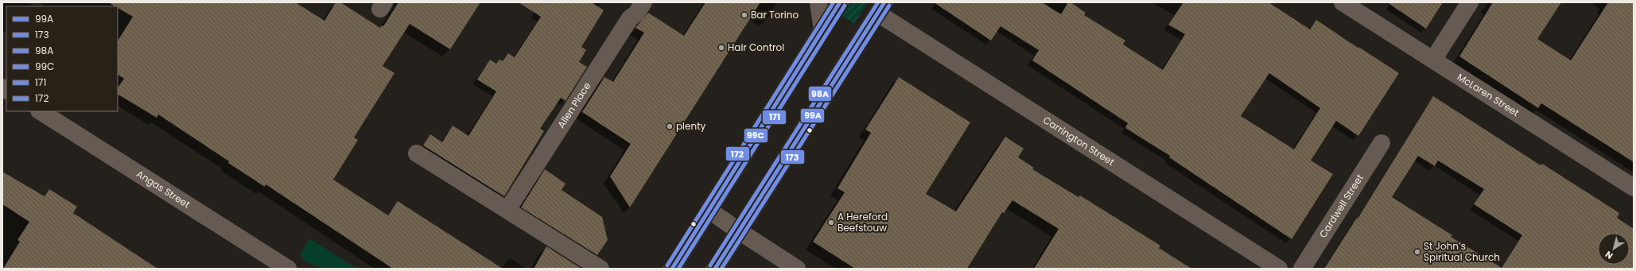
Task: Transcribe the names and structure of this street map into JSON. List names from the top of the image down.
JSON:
{
  "streets": {
    "street": [
      "McLaren Street",
      "Allen Place",
      "Carrington Street",
      "Angas Street",
      "Cardwell Street"
    ]
  },
  "places": [
    "Bar Torino",
    "Hair Control",
    "plenty",
    "A Hereford Beefstouw",
    "St John’s Spiritual Church"
  ],
  "lines": [
    "transit line 99A",
    "transit line 98A",
    "transit line 99C",
    "transit line 172",
    "transit line 173",
    "transit line 171"
  ],
  "legend": [
    "99A",
    "173",
    "98A",
    "99C",
    "171",
    "172"
  ],
  "north": "bottom left"
}
